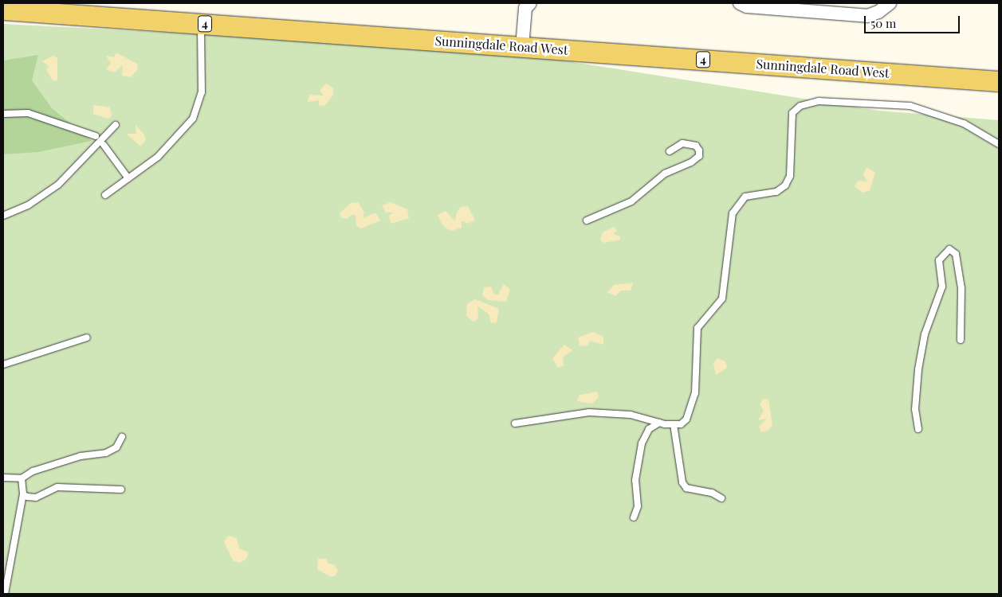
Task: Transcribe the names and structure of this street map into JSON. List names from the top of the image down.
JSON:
{
  "streets": {
    "main road": ["4", "Sunningdale Road West"]
  },
  "scale_bar": "50 m"
}
